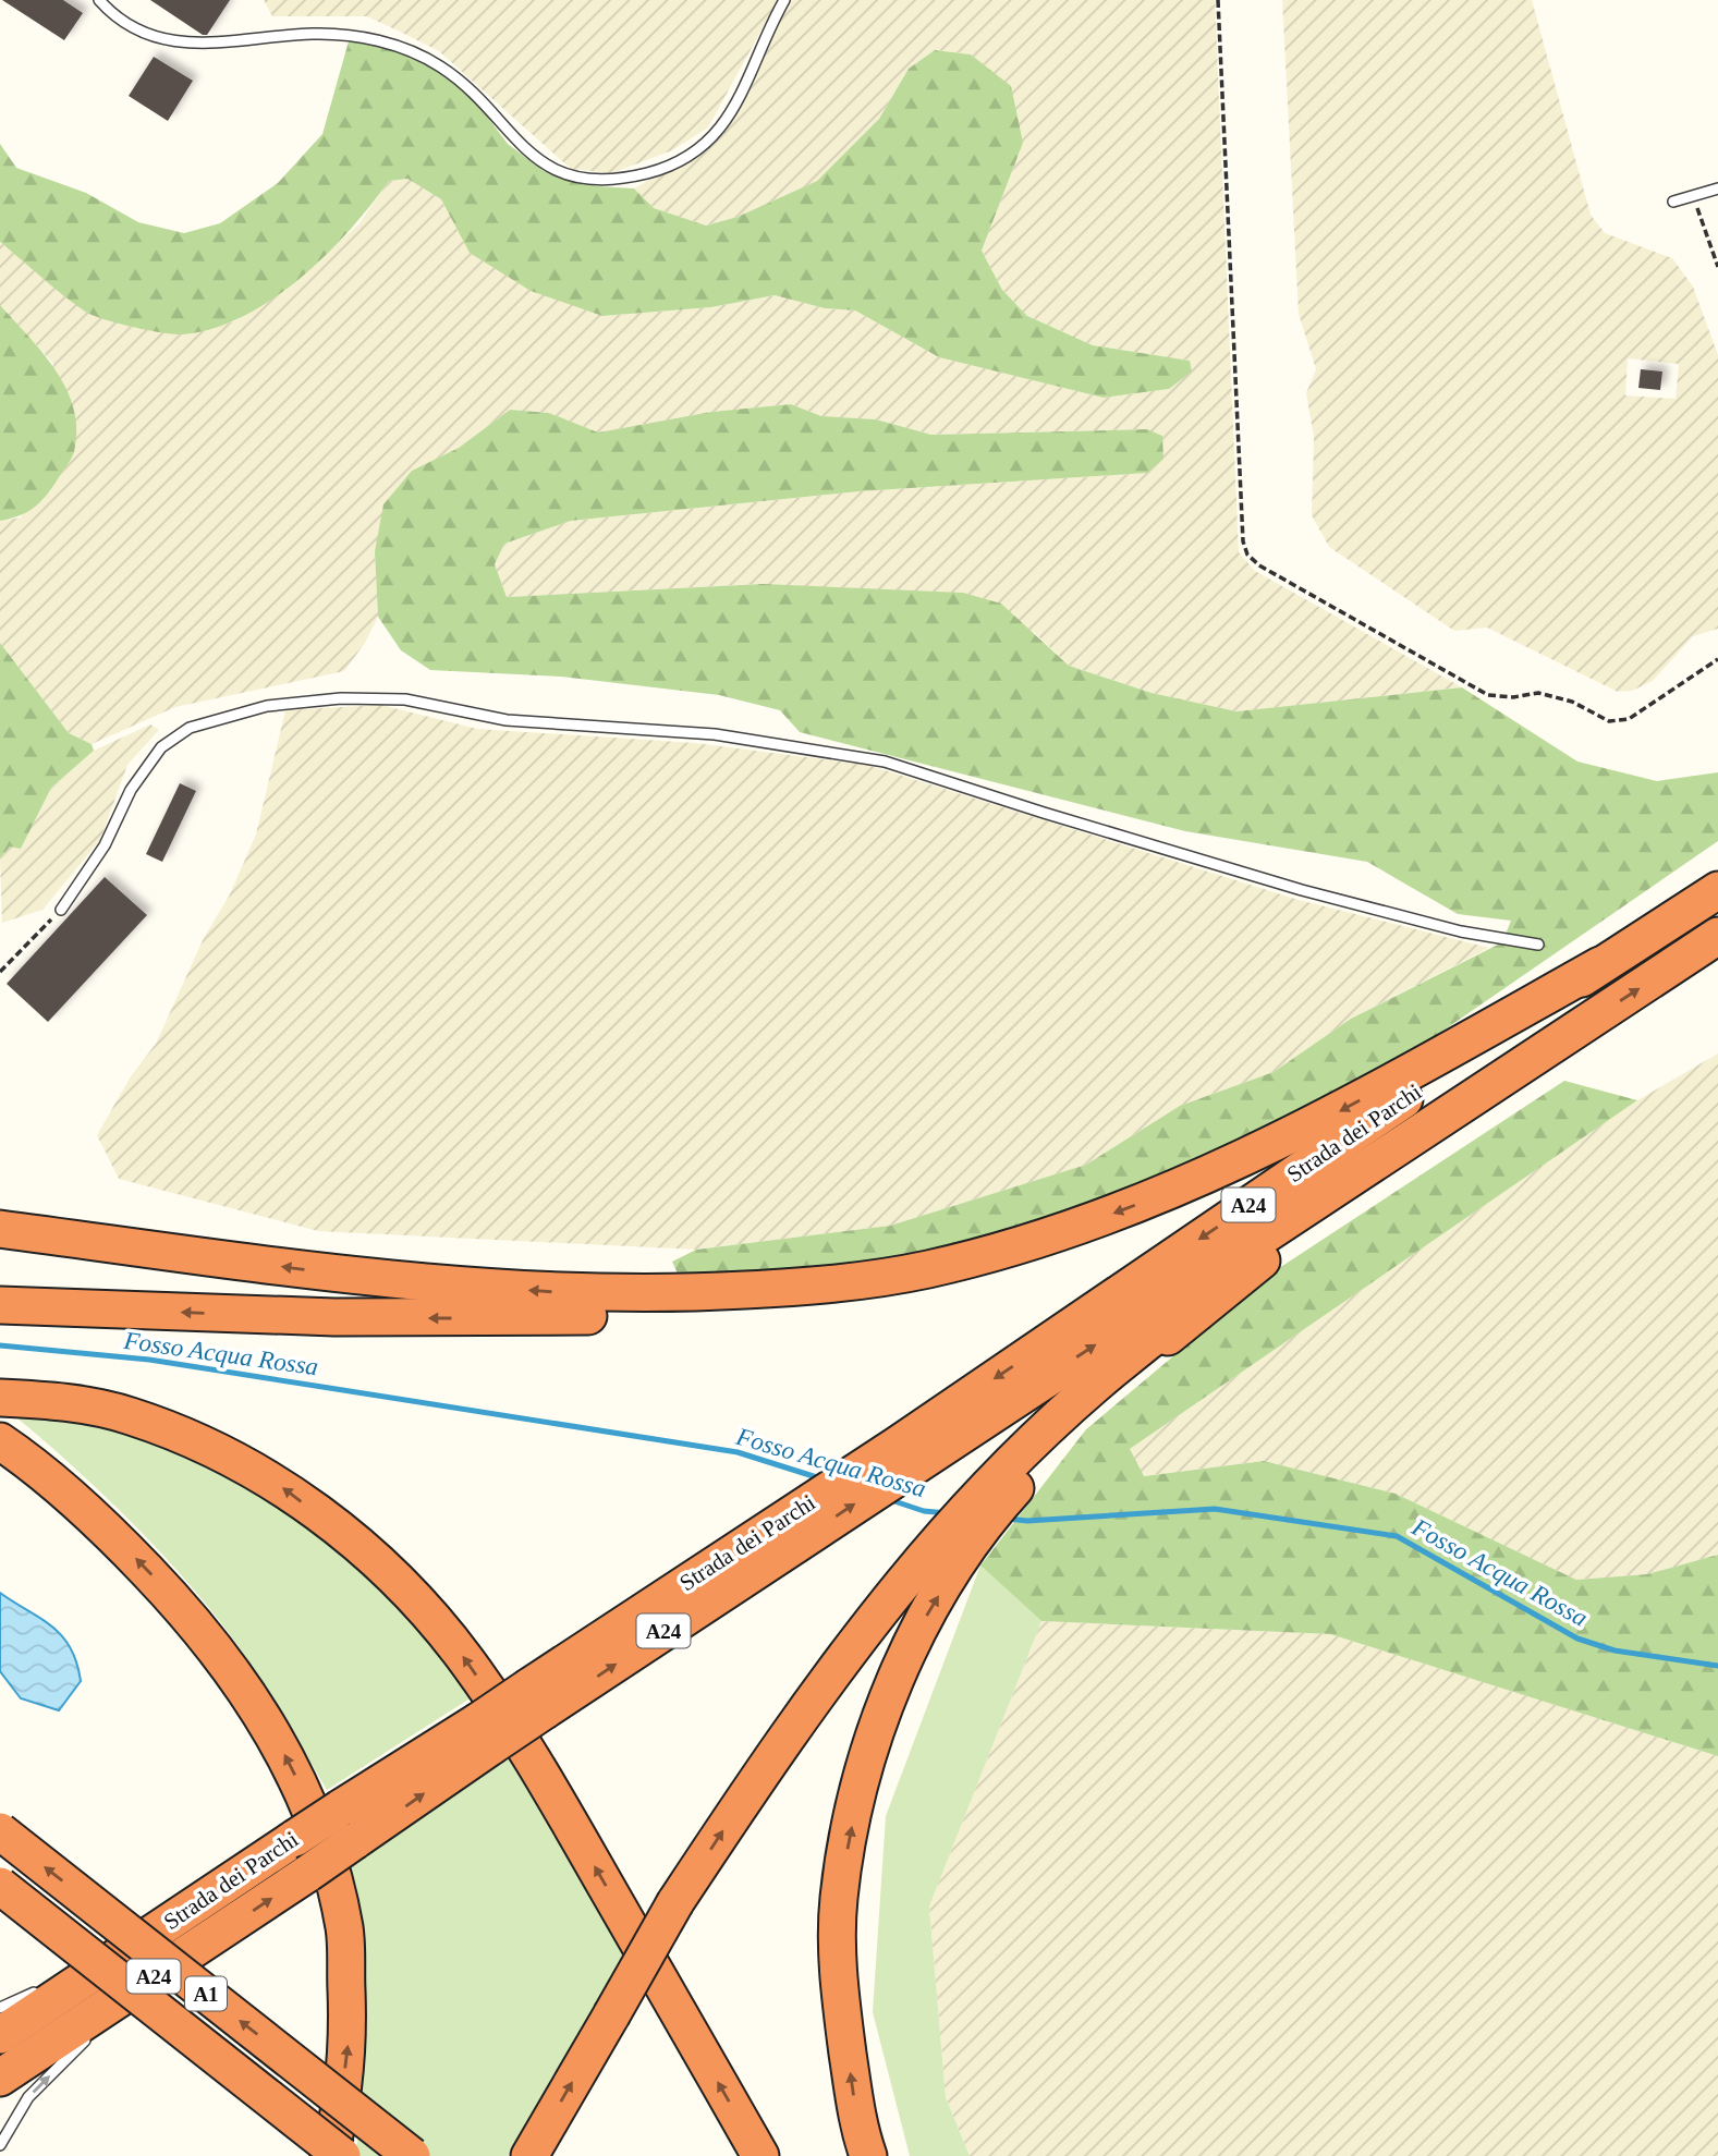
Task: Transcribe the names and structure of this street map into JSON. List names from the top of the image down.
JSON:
{
  "streets": {
    "highway": ["Strada dei Parchi", "A24", "A1"]
  },
  "water": ["Fosso Acqua Rossa"]
}
